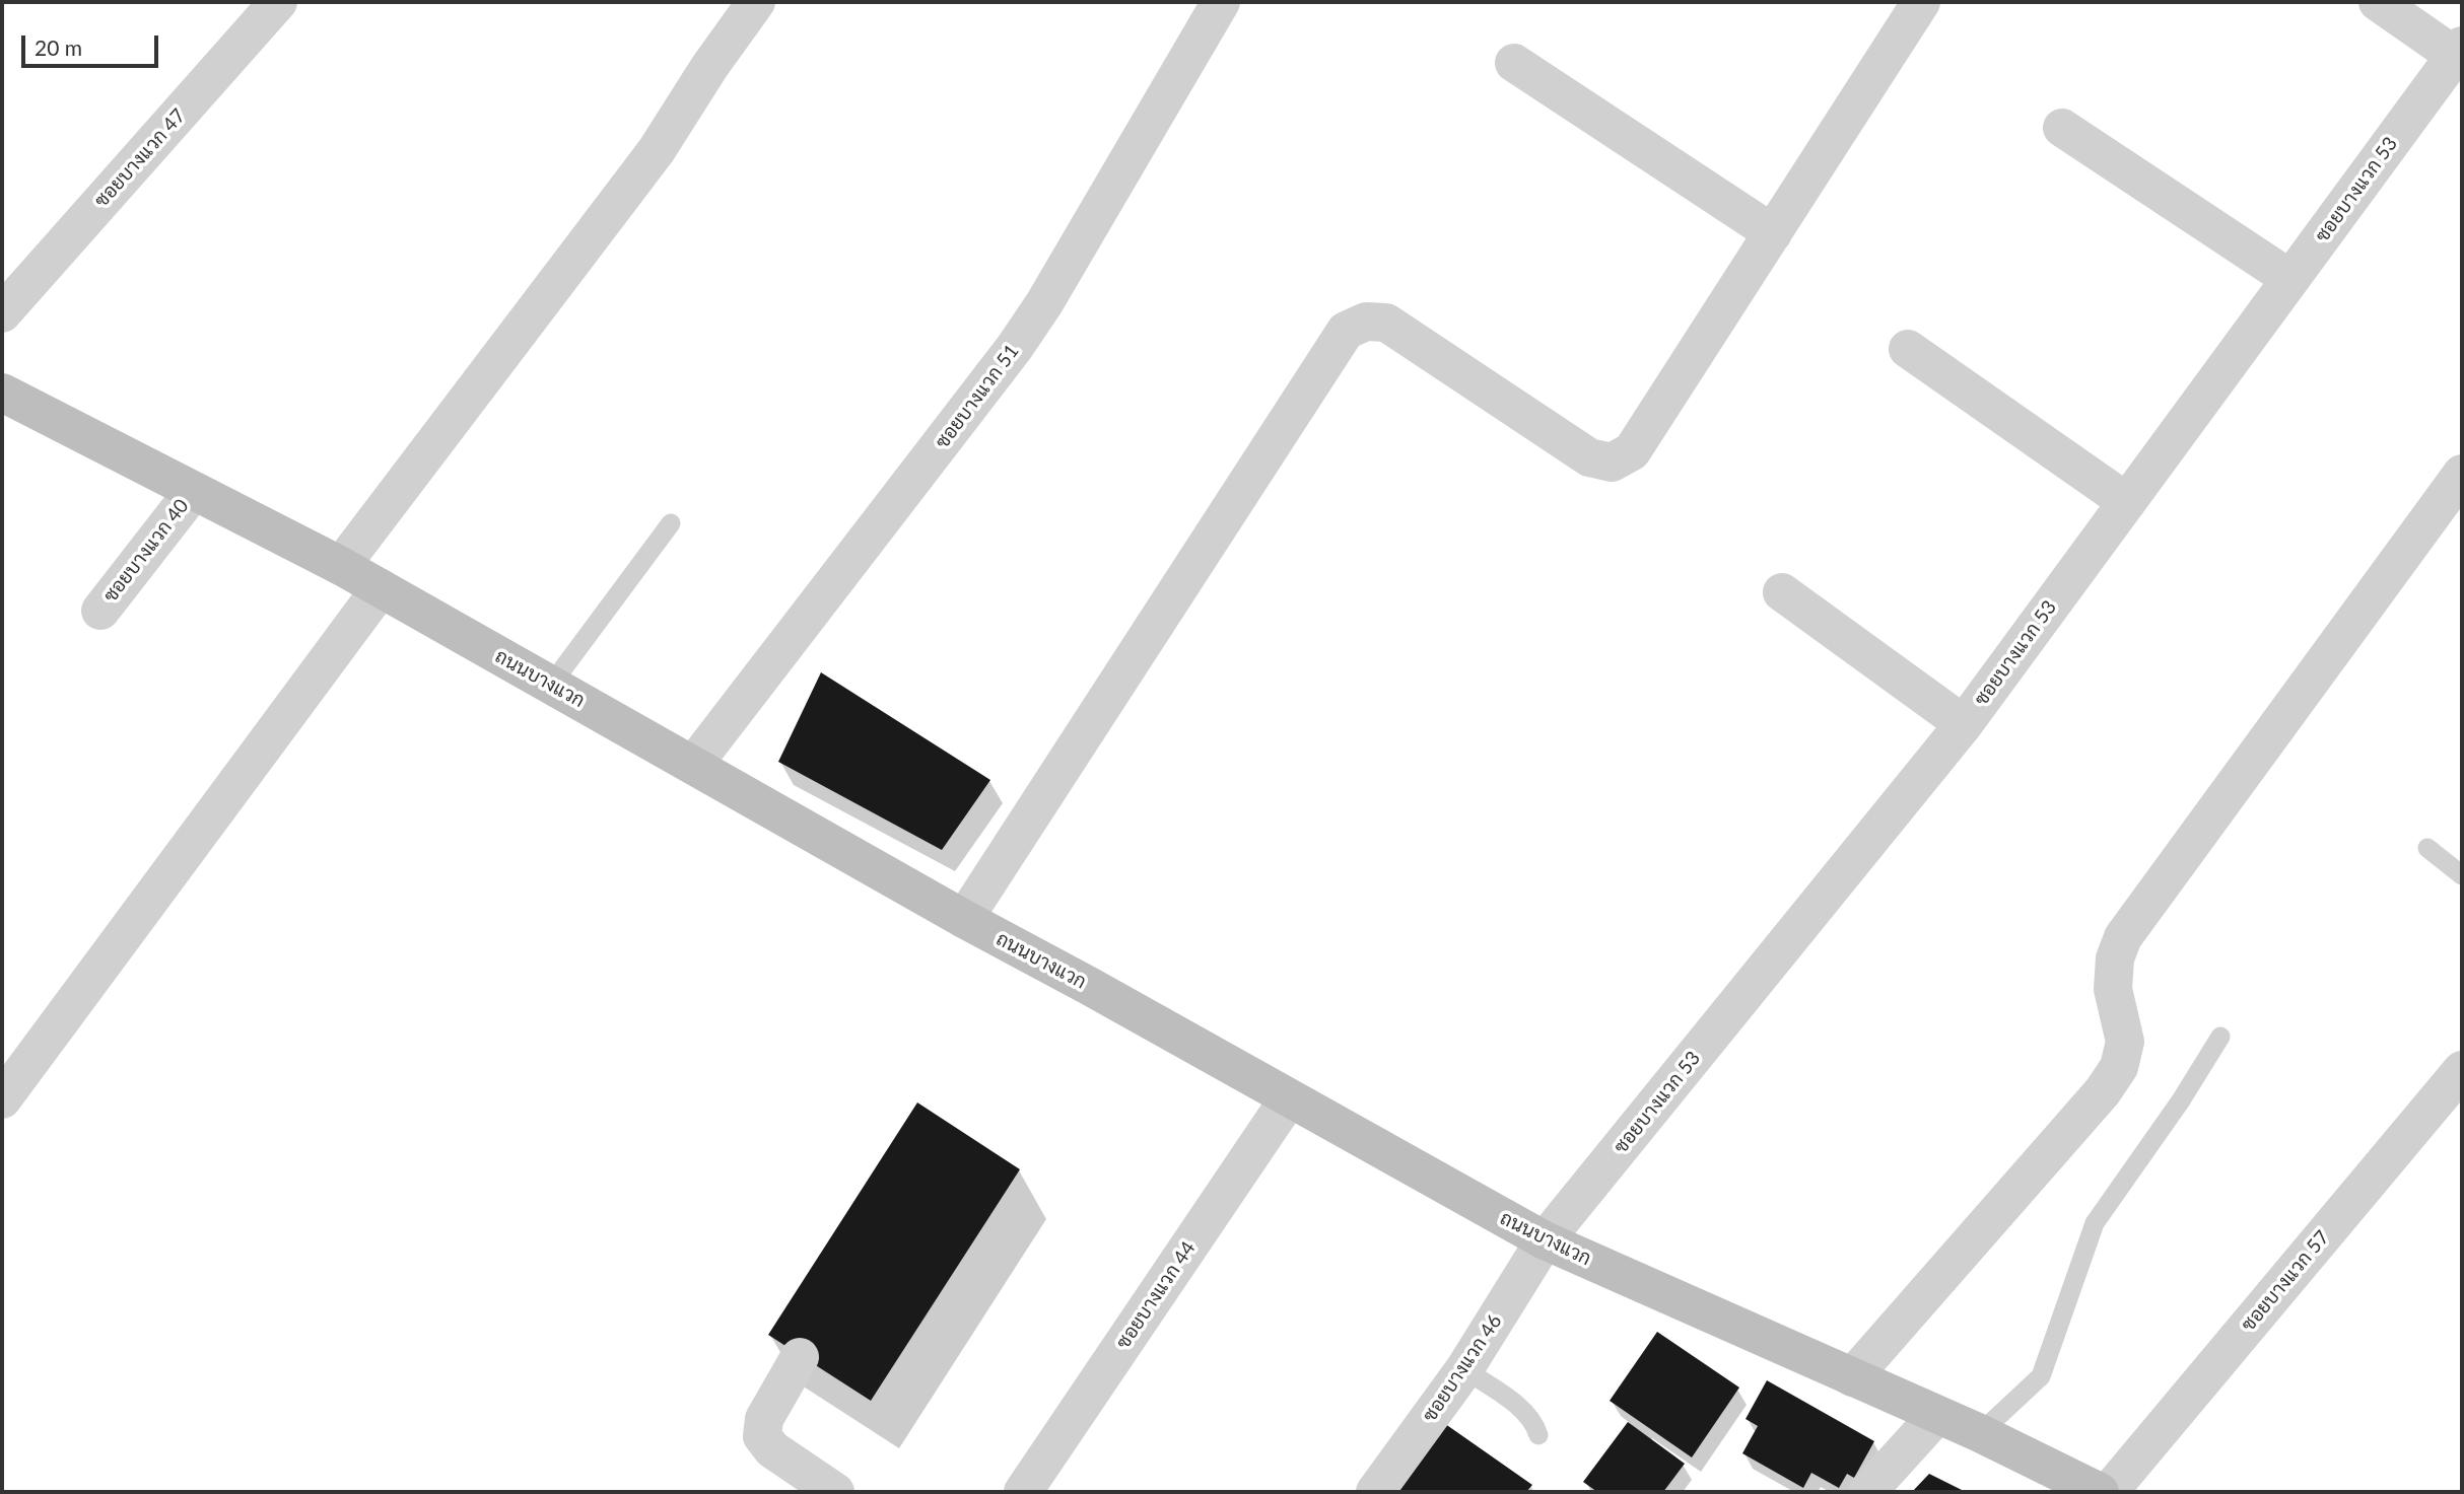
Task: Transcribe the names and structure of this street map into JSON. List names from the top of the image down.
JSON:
{
  "streets": {
    "main road": ["ถนนบางแวก"],
    "street": [
      "ซอยบางแวก 47",
      "ซอยบางแวก 53",
      "ซอยบางแวก 51",
      "ซอยบางแวก 40",
      "ซอยบางแวก 57",
      "ซอยบางแวก 44",
      "ซอยบางแวก 46"
    ]
  },
  "crossings": [
    ["ซอยบางแวก 53", "ถนนบางแวก"],
    ["ซอยบางแวก 53", "ซอยบางแวก 46"],
    ["ซอยบางแวก 51", "ถนนบางแวก"],
    ["ซอยบางแวก 40", "ถนนบางแวก"],
    ["ถนนบางแวก", "ซอยบางแวก 44"],
    ["ถนนบางแวก", "ซอยบางแวก 46"]
  ],
  "scale_bar": "20 m"
}
